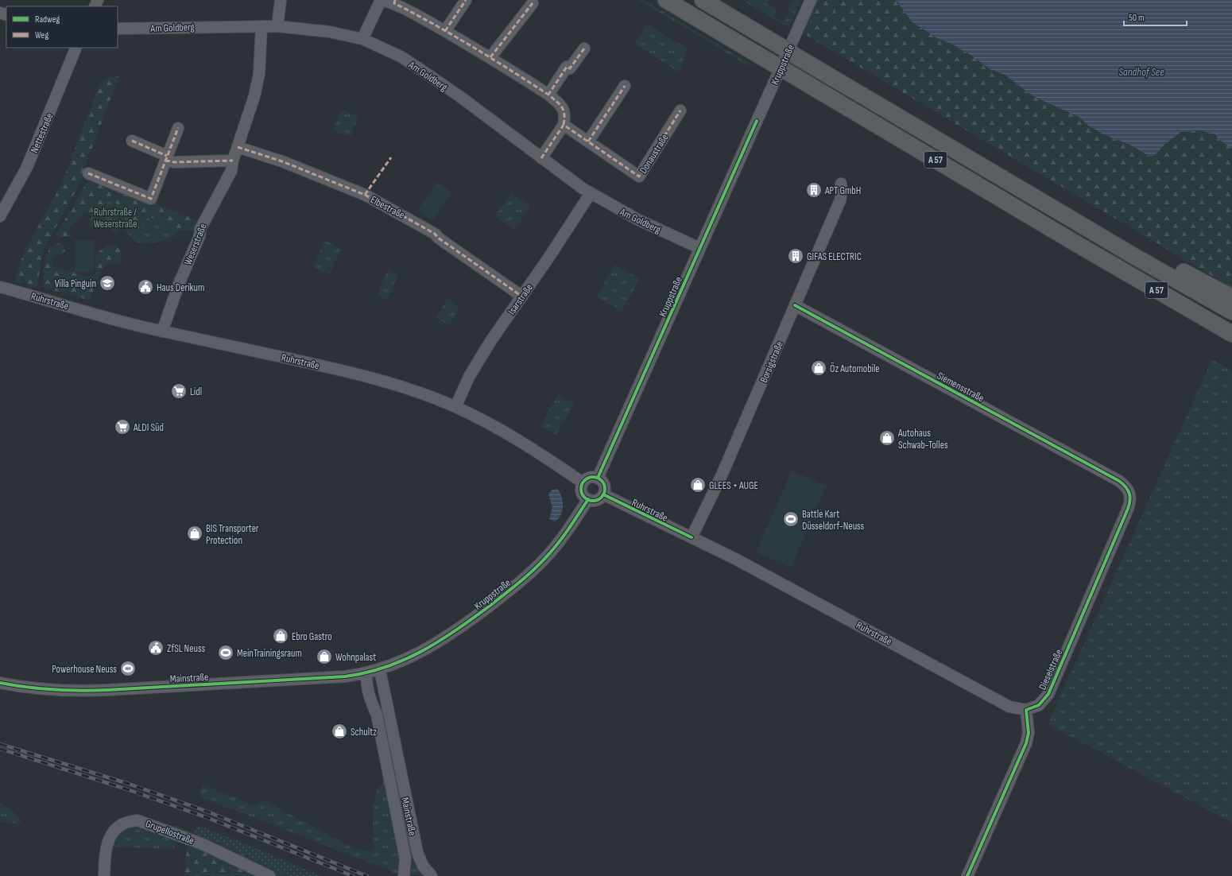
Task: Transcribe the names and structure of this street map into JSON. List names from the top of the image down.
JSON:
{
  "streets": {
    "highway": ["A 57"],
    "street": [
      "Am Goldberg",
      "Kruppstraße",
      "Nettestraße",
      "Donaustraße",
      "Elbestraße",
      "Weserstraße",
      "Isarstraße",
      "Ruhrstraße",
      "Borsigstraße",
      "Siemensstraße",
      "Dieselstraße",
      "Mainstraße",
      "Grupellostraße"
    ]
  },
  "crossings": [
    ["Am Goldberg", "Kruppstraße"],
    ["Am Goldberg", "Weserstraße"],
    ["Am Goldberg", "Isarstraße"],
    ["Kruppstraße", "Ruhrstraße"],
    ["Kruppstraße", "Mainstraße"],
    ["Elbestraße", "Weserstraße"],
    ["Elbestraße", "Isarstraße"],
    ["Weserstraße", "Ruhrstraße"],
    ["Isarstraße", "Ruhrstraße"],
    ["Ruhrstraße", "Borsigstraße"],
    ["Ruhrstraße", "Dieselstraße"],
    ["Borsigstraße", "Siemensstraße"],
    ["Siemensstraße", "Dieselstraße"]
  ],
  "water": ["Sandhof See"],
  "parks": ["Ruhrstraße / Weserstraße"],
  "places": {
    "building": ["APT GmbH", "GIFAS ELECTRIC"],
    "school or university": ["Villa Pinguin"],
    "public building": ["Haus Derikum", "ZfSL Neuss"],
    "shop": [
      "Öz Automobile",
      "Autohaus Schwab-Tolles",
      "GLEES + AUGE",
      "BIS Transporter Protection",
      "Ebro Gastro",
      "Wohnpalast",
      "Schultz"
    ],
    "supermarket": ["Lidl", "ALDI Süd"],
    "sports": ["Battle Kart Düsseldorf-Neuss", "MeinTrainingsraum", "Powerhouse Neuss"]
  },
  "legend": ["Radweg", "Weg"],
  "scale_bar": "50 m"
}
